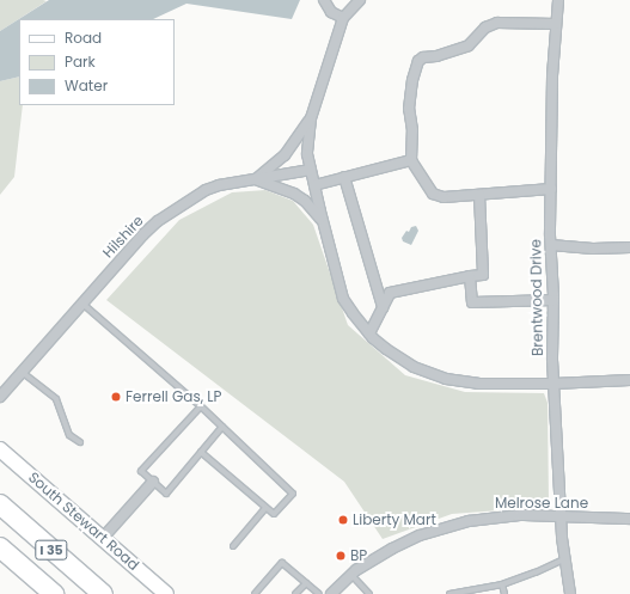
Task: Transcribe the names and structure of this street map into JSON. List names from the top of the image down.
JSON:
{
  "streets": {
    "highway": ["I 35"],
    "street": [
      "Hilshire",
      "Brentwood Drive",
      "Melrose Lane",
      "South Stewart Road"
    ]
  },
  "crossings": [
    ["Brentwood Drive", "Melrose Lane"]
  ],
  "places": ["Ferrell Gas, LP", "Liberty Mart", "BP"],
  "legend": ["Road", "Park", "Water"]
}
